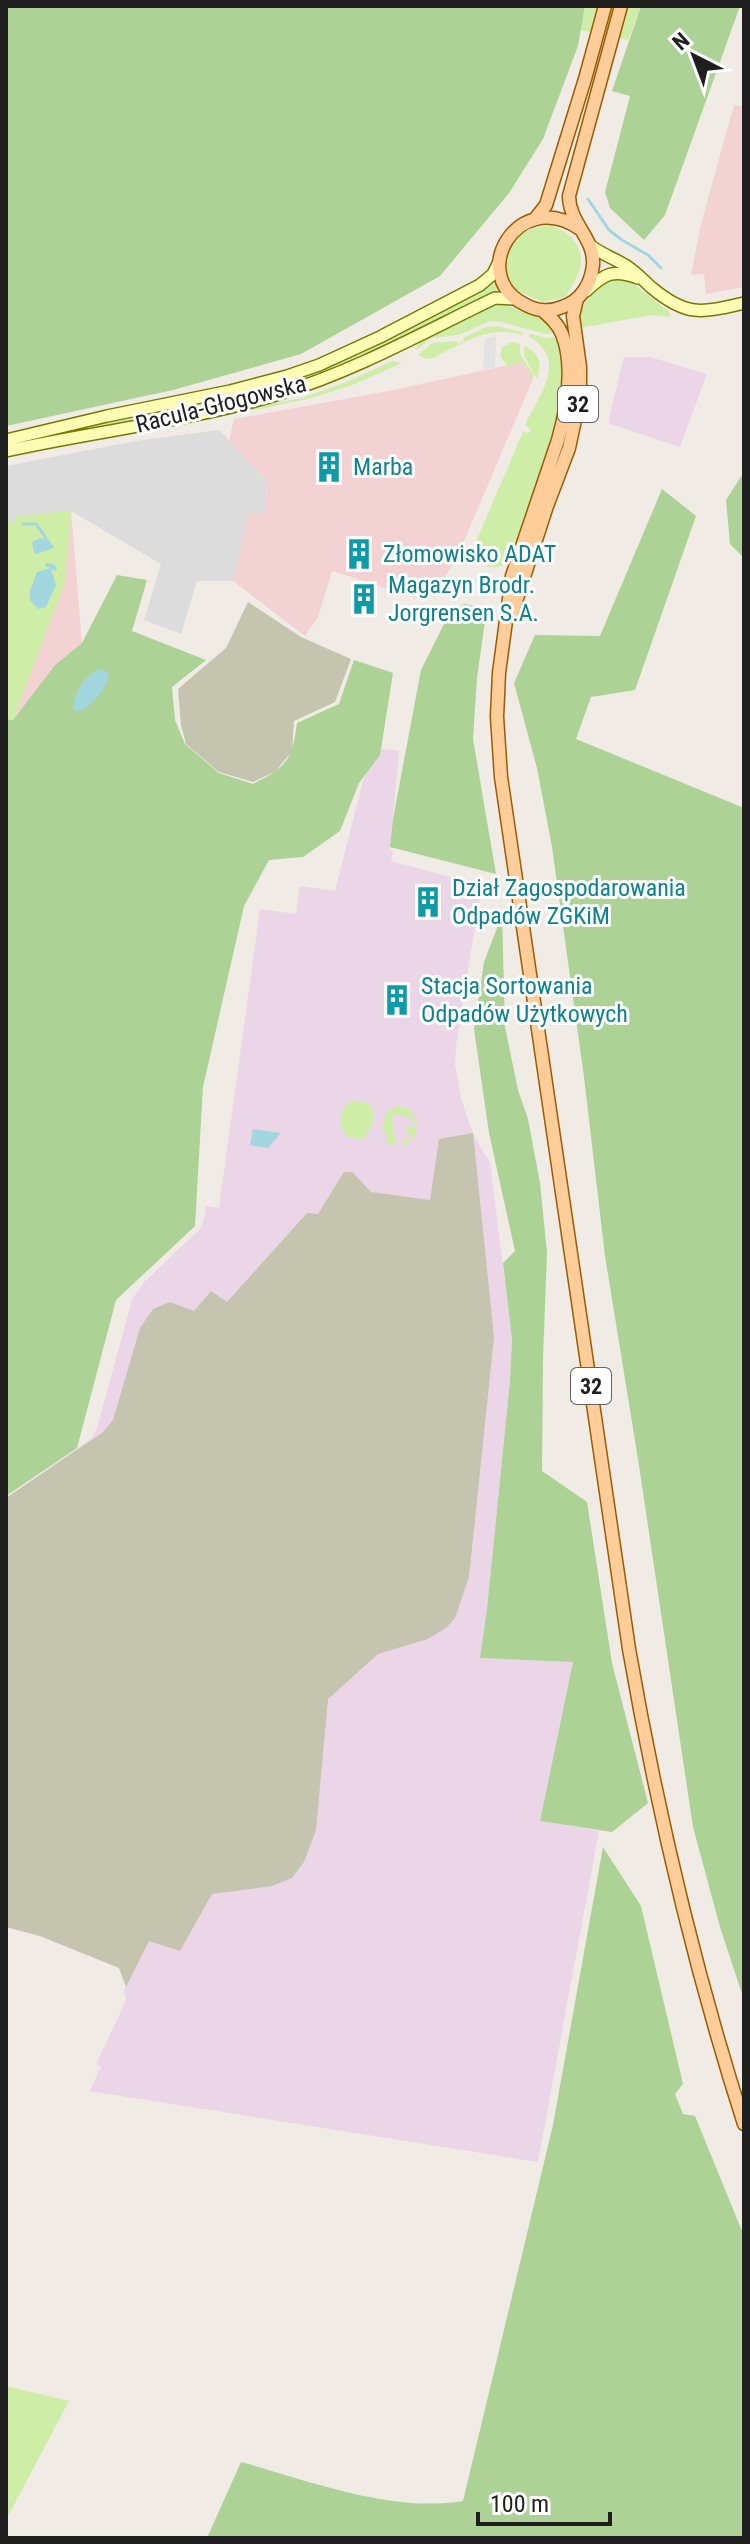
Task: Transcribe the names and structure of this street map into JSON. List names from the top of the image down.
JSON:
{
  "streets": {
    "main road": ["Racula-Głogowska", "32"]
  },
  "crossings": [
    ["Racula-Głogowska", "32"]
  ],
  "places": {
    "building": [
      "Marba",
      "Złomowisko ADAT",
      "Magazyn Brodr. Jorgrensen S.A.",
      "Dział Zagospodarowania Odpadów ZGKiM",
      "Stacja Sortowania Odpadów Użytkowych"
    ]
  },
  "scale_bar": "100 m",
  "north": "top left"
}
